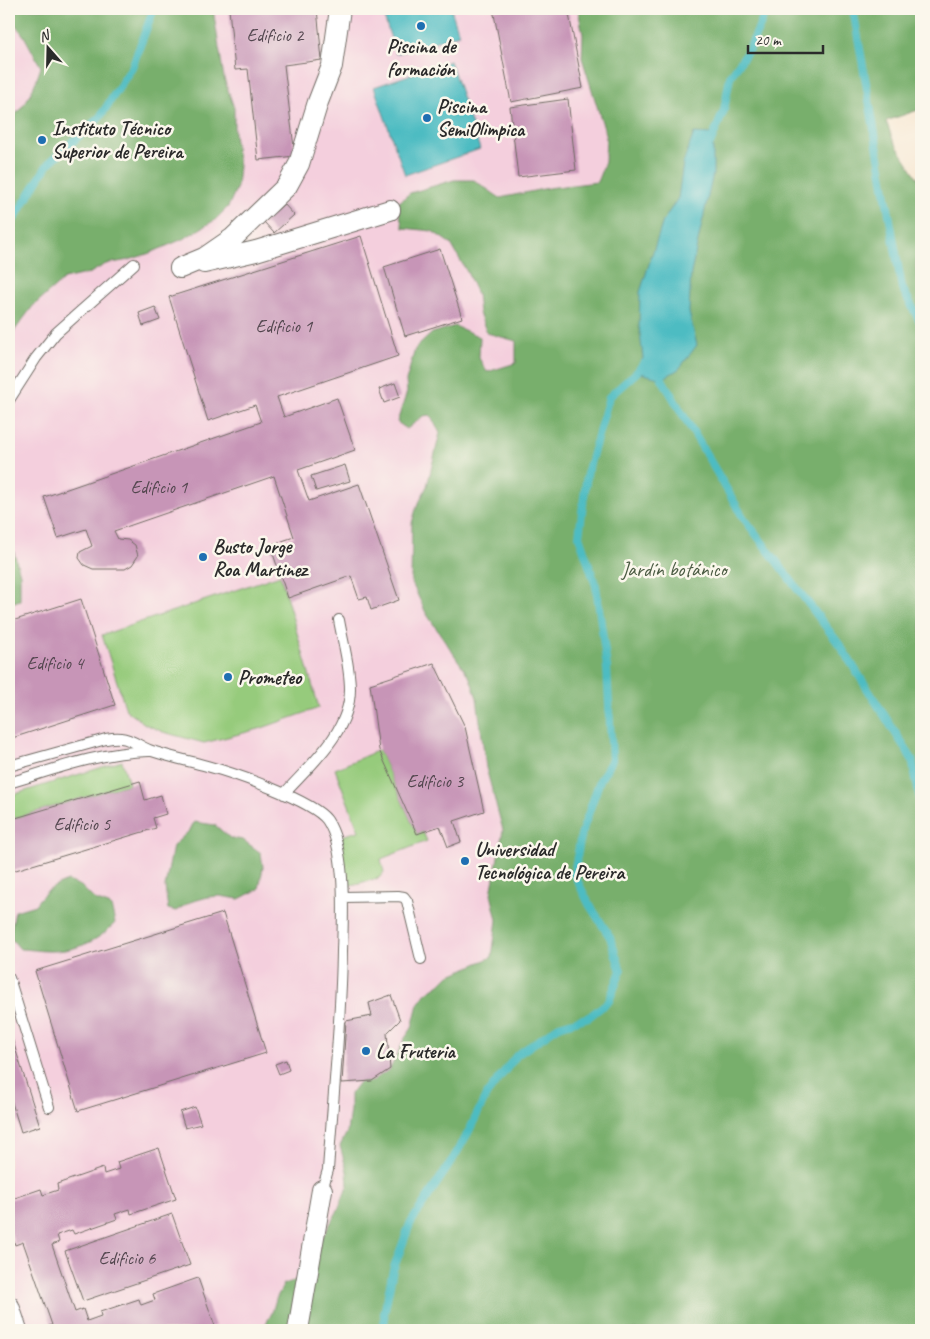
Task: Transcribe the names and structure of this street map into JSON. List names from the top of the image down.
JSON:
{
  "parks": ["Jardín botánico"],
  "places": [
    "Piscina de formación",
    "Piscina SemiOlimpica",
    "Instituto Técnico Superior de Pereira",
    "Busto Jorge Roa Martinez",
    "Prometeo",
    "Universidad Tecnológica de Pereira",
    "La Fruteria"
  ],
  "house_numbers": [
    "Edificio 2",
    "Edificio 1",
    "Edificio 1",
    "Edificio 4",
    "Edificio 3",
    "Edificio 5",
    "Edificio 6"
  ],
  "scale_bar": "20 m",
  "north": "top"
}
